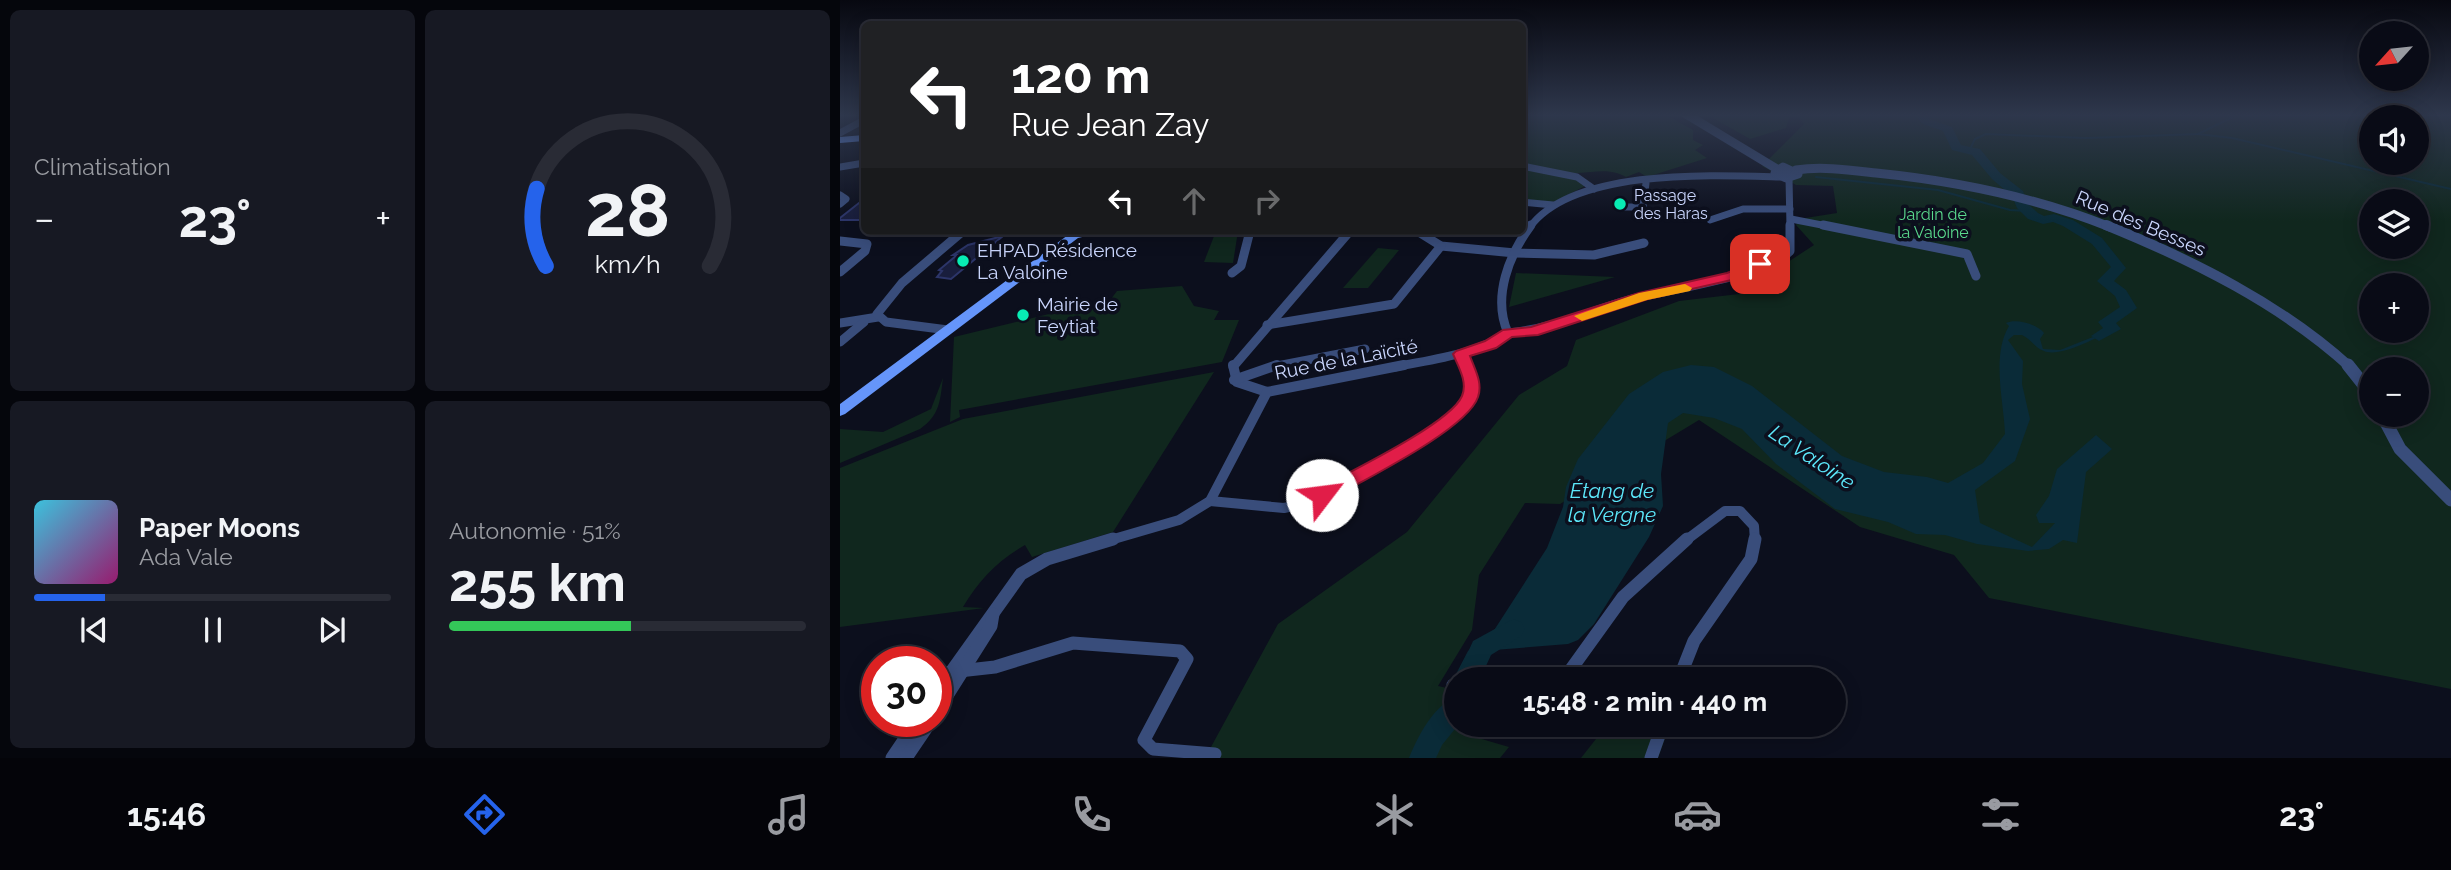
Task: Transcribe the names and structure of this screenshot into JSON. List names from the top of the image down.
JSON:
{
  "streets": {
    "street": ["Rue des Besses", "Rue de la Laïcité"]
  },
  "water": ["La Valoine", "Étang de la Vergne"],
  "parks": ["Jardin de la Valoine"],
  "places": ["Passage des Haras", "EHPAD Résidence La Valoine", "Mairie de Feytiat"],
  "north": "bottom left",
  "page": {
    "tile": [
      "Climatisation",
      ["Autonomie · 51%", "255 km"]
    ],
    "map_buttons": ["+", "−"],
    "turn": ["120 m", "Rue Jean Zay"],
    "heat": ["−", "23°", "+"],
    "song": ["Paper Moons", "Ada Vale"],
    "limit": "30",
    "trip": "15:48 · 2 min · 440 m",
    "tabs": ["15:46", "23°"],
    "gauge": ["28", "km/h"]
  }
}
